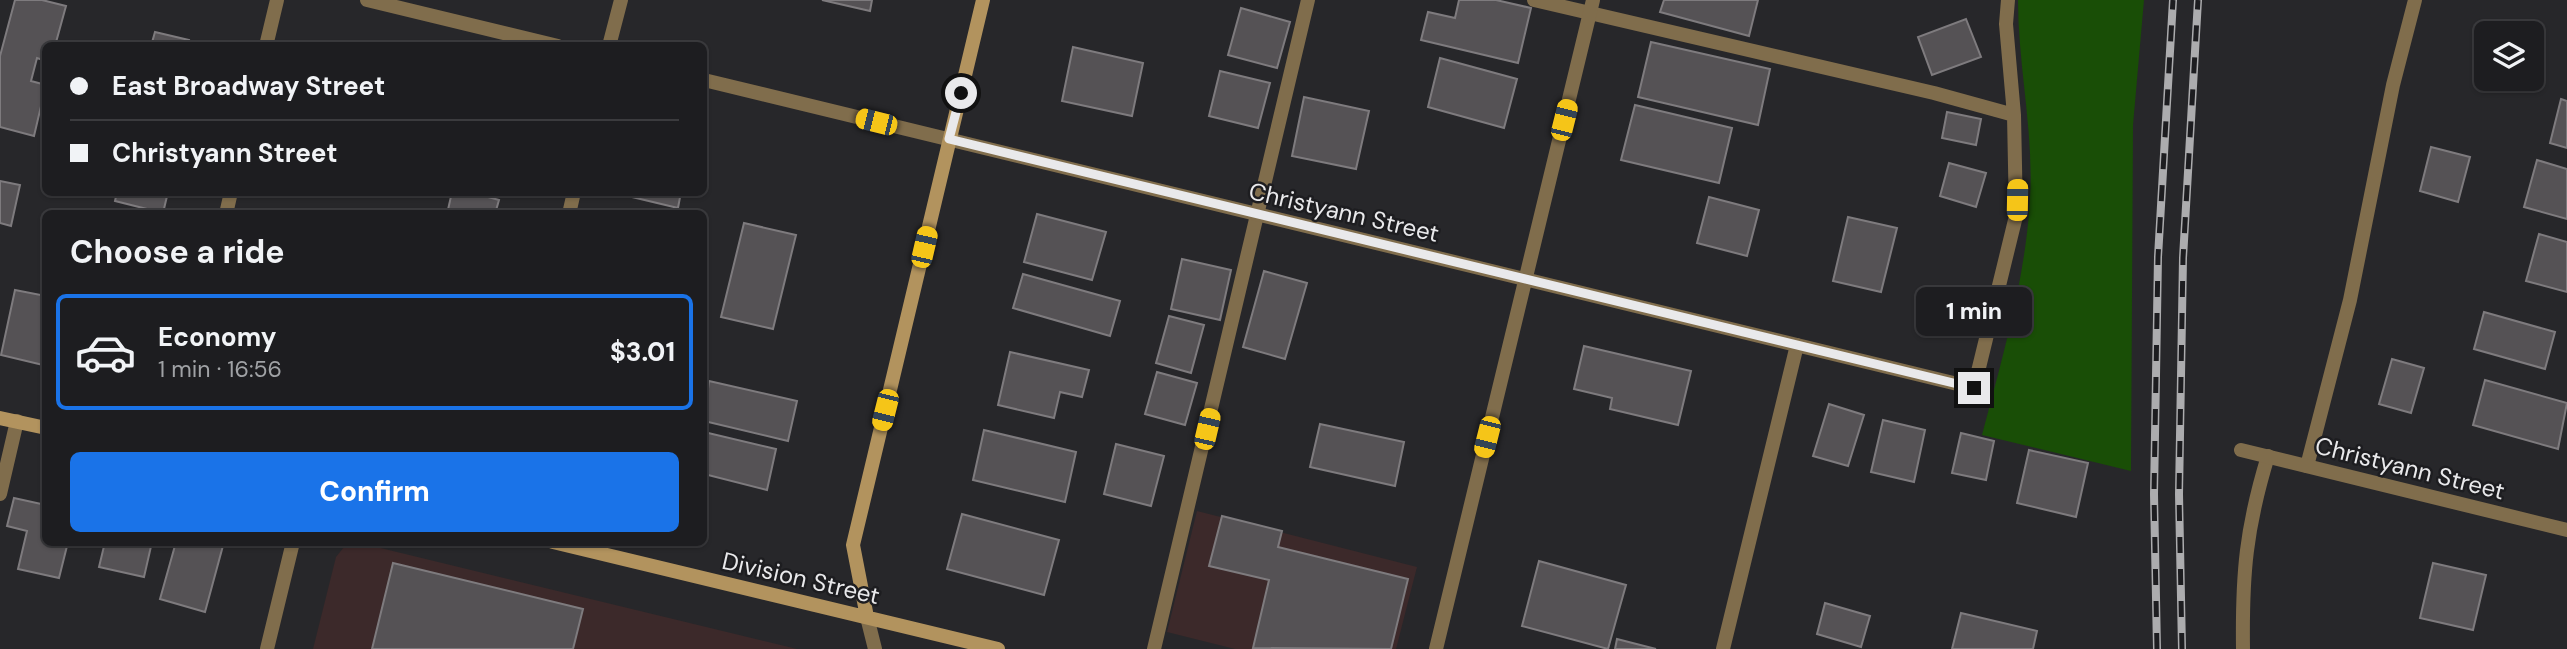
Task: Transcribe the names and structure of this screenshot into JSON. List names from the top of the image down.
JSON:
{
  "streets": {
    "street": ["Christyann Street", "Division Street"]
  },
  "page": {
    "banner": ["East Broadway Street", "Christyann Street"],
    "heading": "Choose a ride",
    "bubble": "1 min",
    "list": [
      {
        "name": "Economy",
        "note": "1 min · 16:56",
        "value": "$3.01"
      }
    ],
    "buttons": "Confirm"
  }
}
